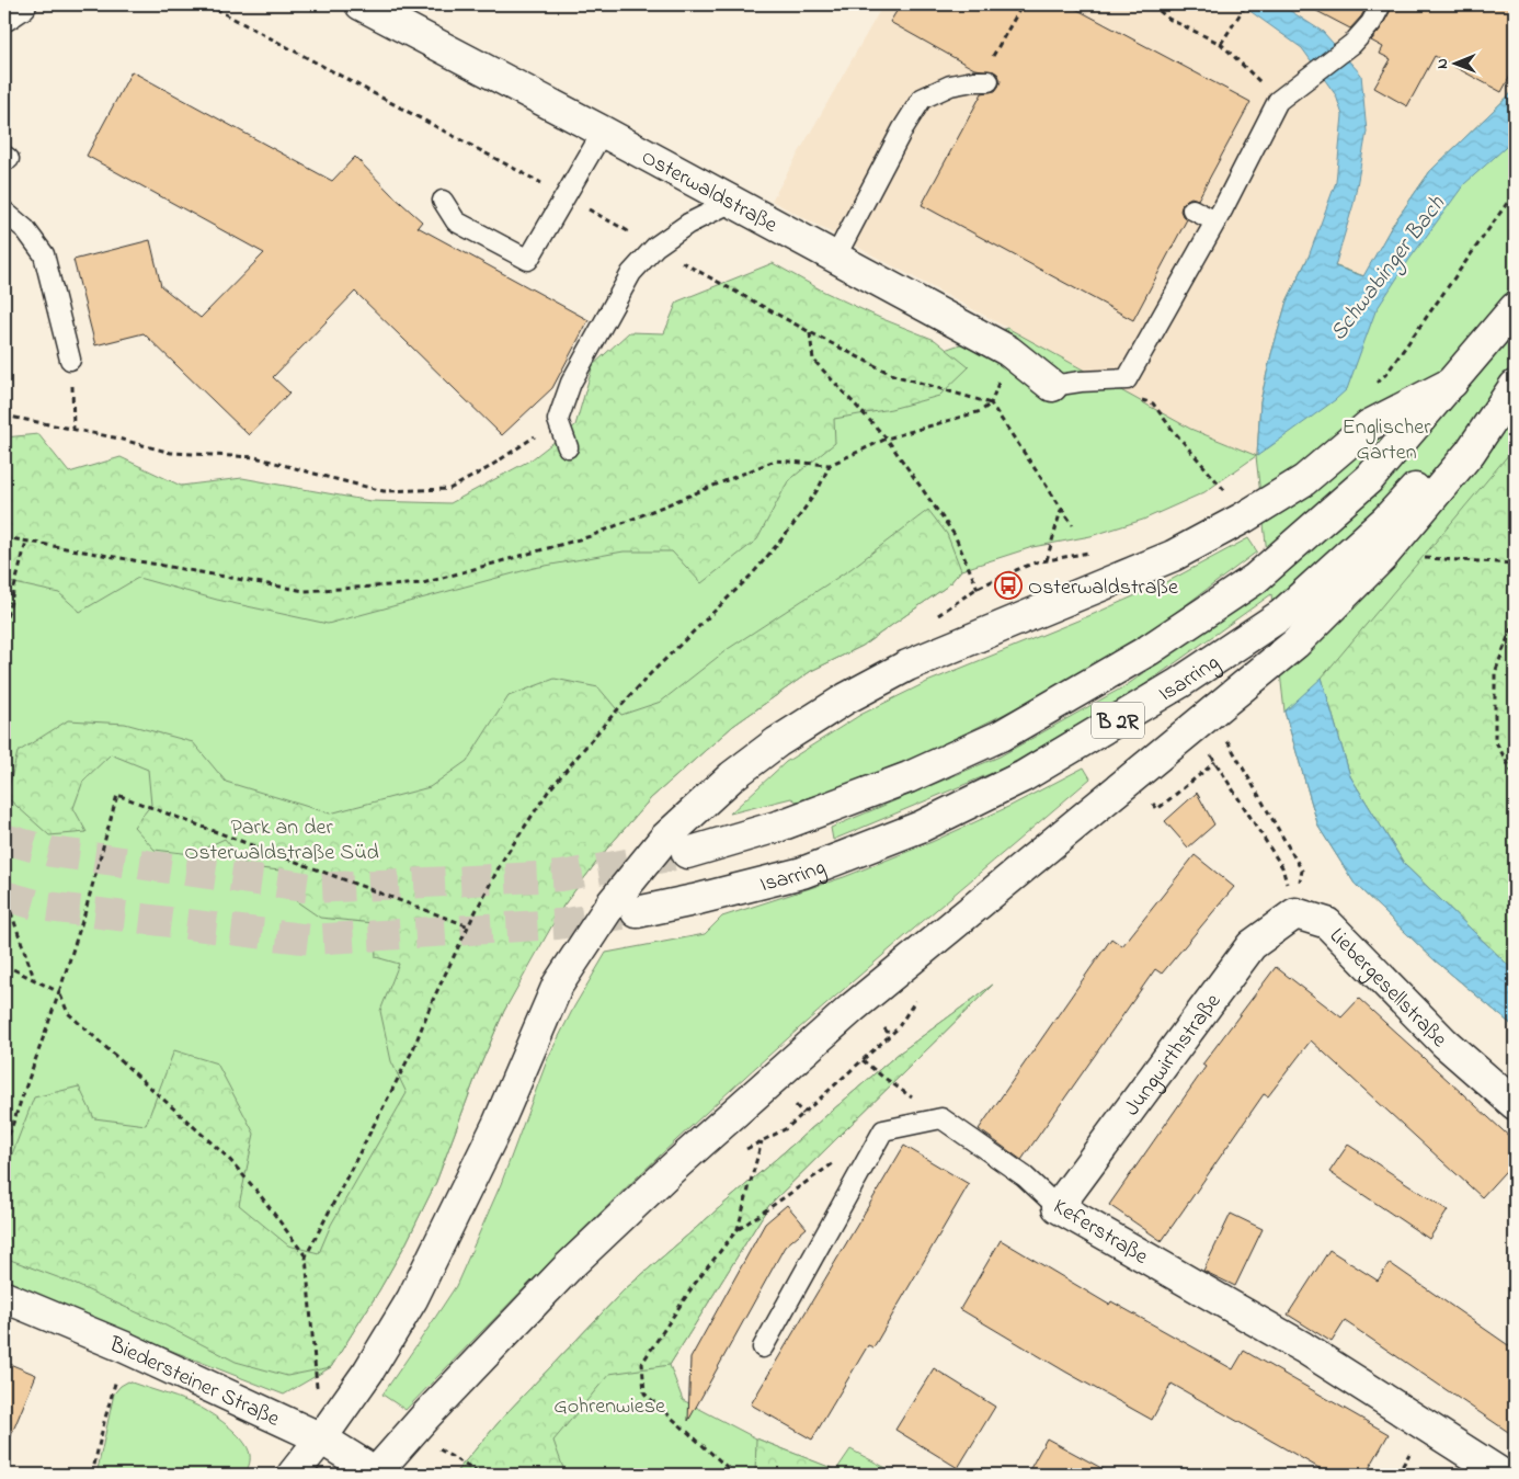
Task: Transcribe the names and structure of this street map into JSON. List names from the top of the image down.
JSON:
{
  "streets": {
    "main road": [
      "Osterwaldstraße",
      "Isarring",
      "B 2R",
      "Liebergesellstraße",
      "Jungwirthstraße",
      "Keferstraße",
      "Biedersteiner Straße"
    ]
  },
  "crossings": [
    ["Liebergesellstraße", "Jungwirthstraße"],
    ["Jungwirthstraße", "Keferstraße"]
  ],
  "water": ["Schwabinger Bach"],
  "parks": ["Englischer Garten", "Park an der Osterwaldstraße Süd", "Gohrenwiese"],
  "places": {
    "bus stop": ["Osterwaldstraße"]
  },
  "north": "left"
}
